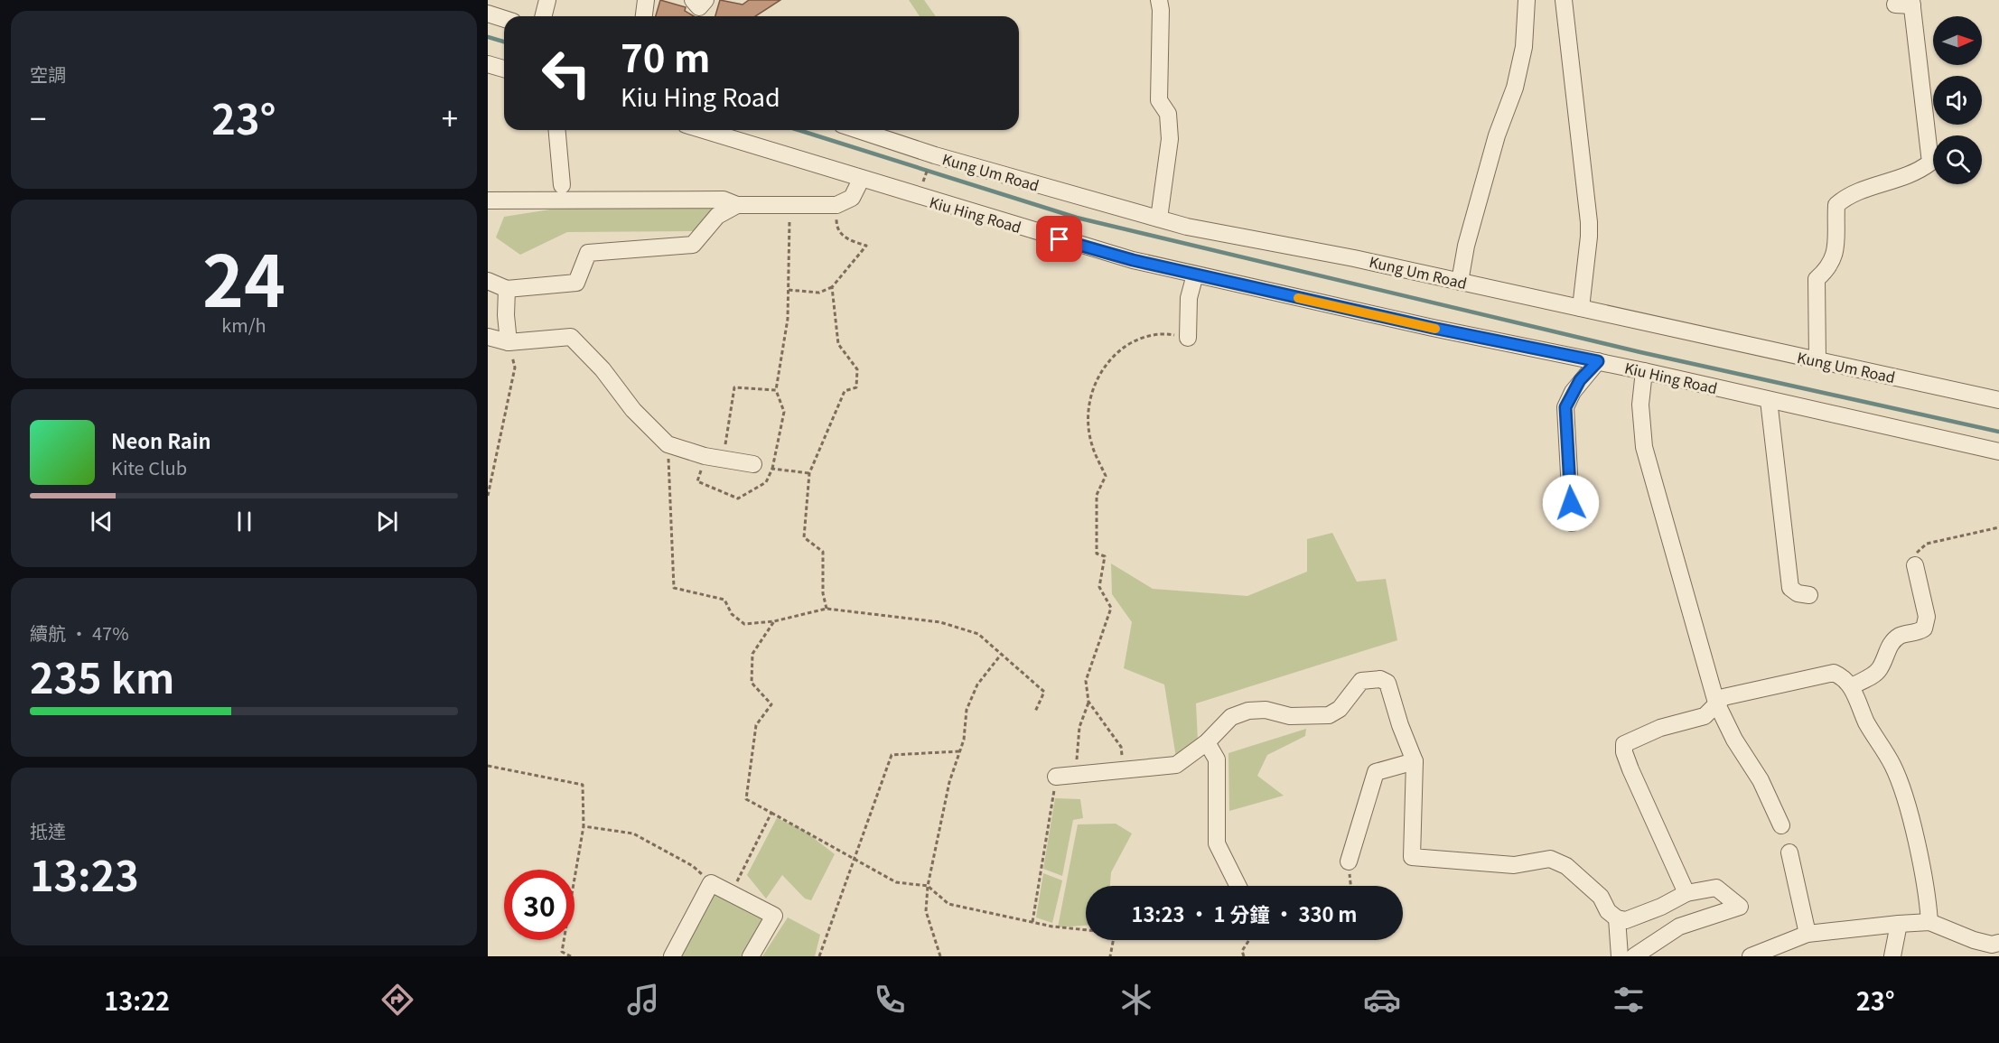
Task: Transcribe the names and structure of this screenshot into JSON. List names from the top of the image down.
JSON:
{
  "streets": {
    "street": ["Kung Um Road", "Kiu Hing Road"]
  },
  "north": "right",
  "page": {
    "tile": [
      "空調",
      ["24", "km/h"],
      ["續航 · 47%", "235 km"],
      ["抵達", "13:23"]
    ],
    "turn": ["70 m", "Kiu Hing Road"],
    "heat": ["−", "23°", "+"],
    "song": ["Neon Rain", "Kite Club"],
    "limit": "30",
    "trip": "13:23 · 1 分鐘 · 330 m",
    "tabs": ["13:22", "23°"]
  }
}
